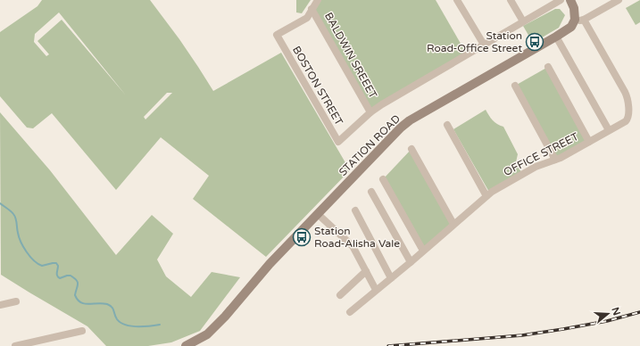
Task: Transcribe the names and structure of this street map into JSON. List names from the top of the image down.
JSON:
{
  "streets": {
    "main road": ["STATION ROAD"],
    "street": ["BALDWIN SREEET", "BOSTON STREET", "OFFICE STREET"]
  },
  "crossings": [
    ["BALDWIN SREEET", "BOSTON STREET"],
    ["STATION ROAD", "OFFICE STREET"]
  ],
  "places": {
    "bus stop": ["Station Road-Office Street", "Station Road-Alisha Vale"]
  },
  "north": "right"
}
